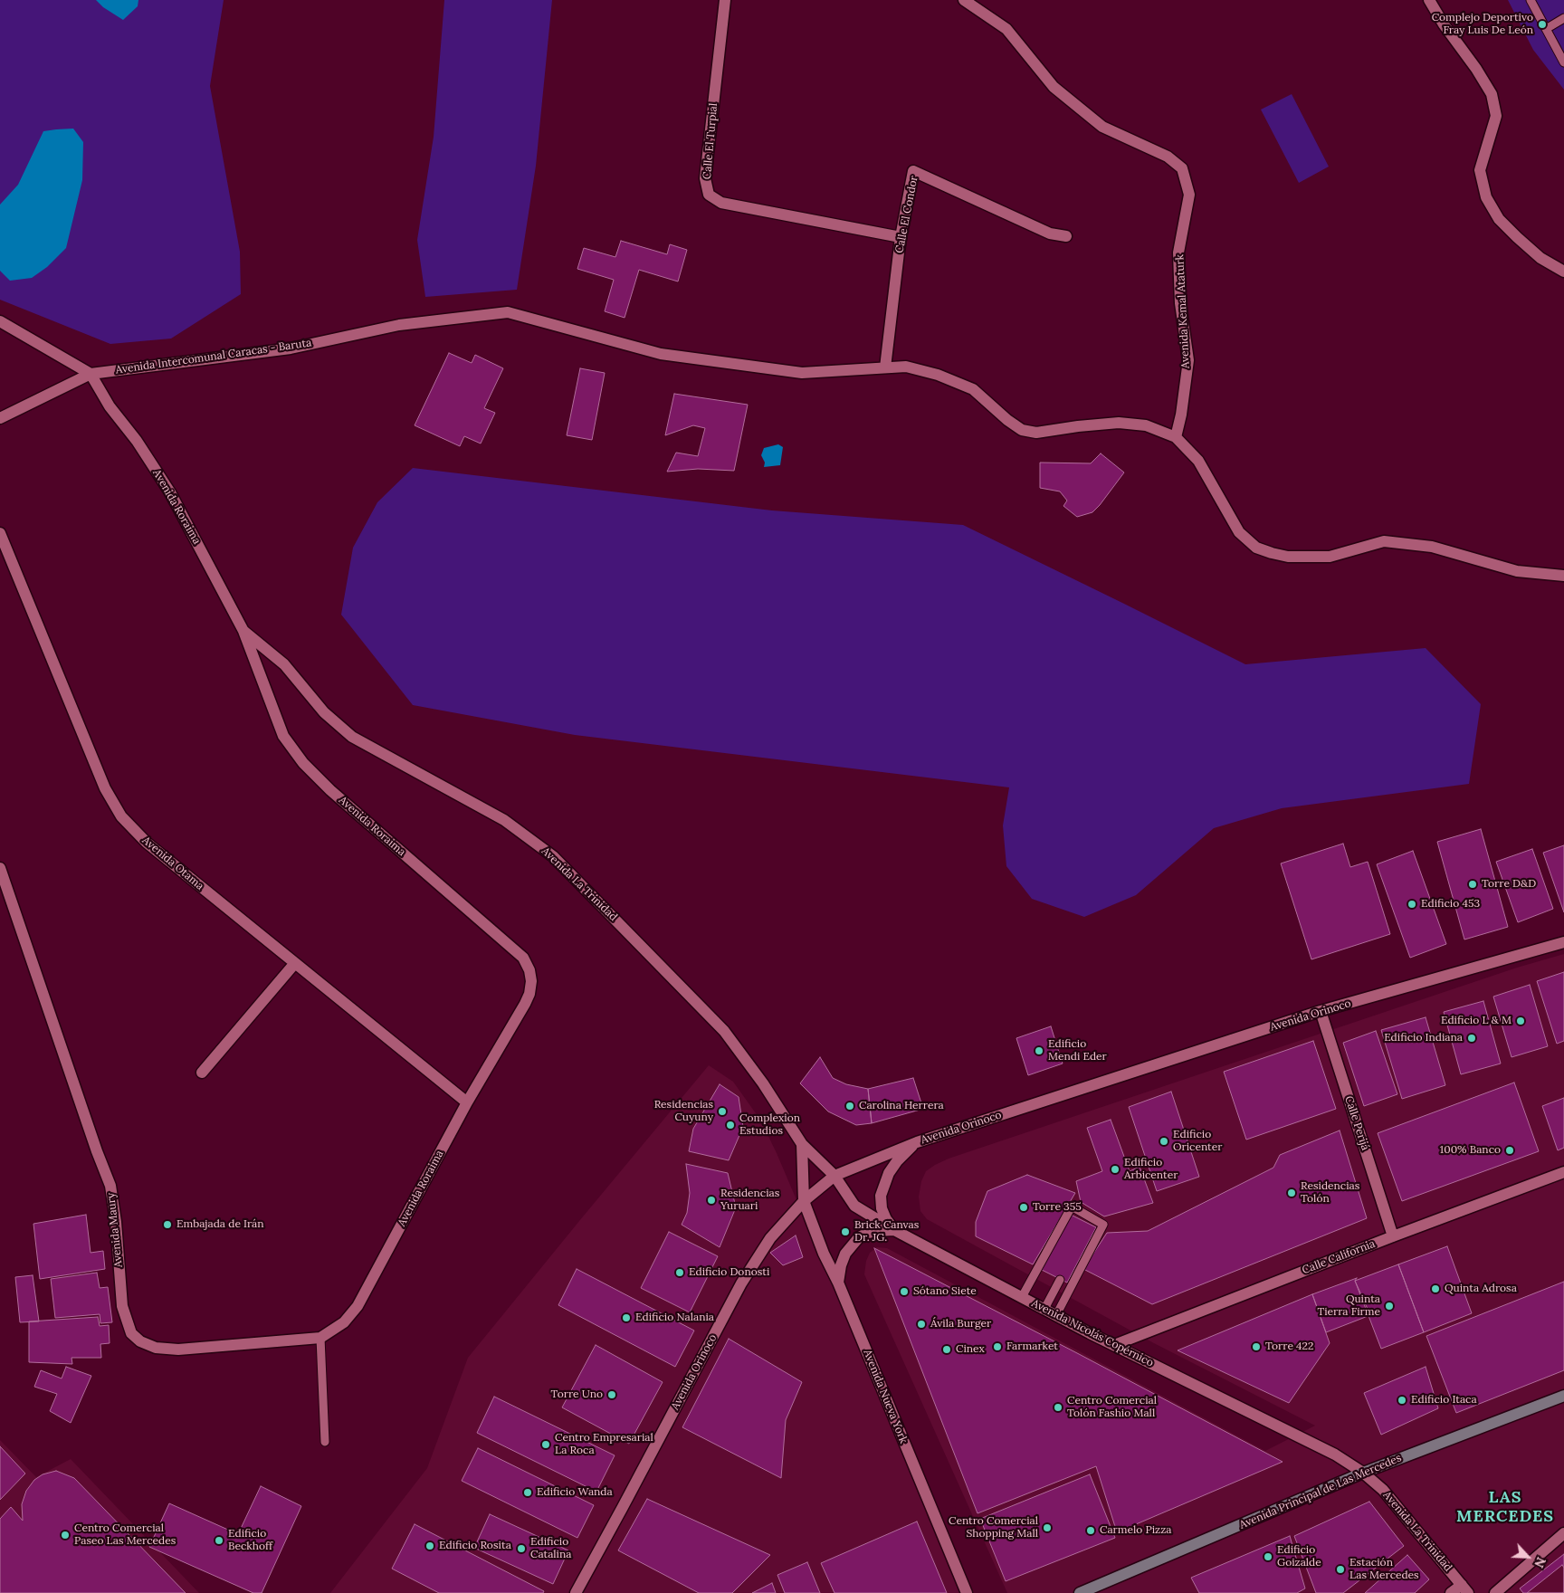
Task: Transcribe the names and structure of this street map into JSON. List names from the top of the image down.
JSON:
{
  "streets": {
    "street": [
      "Calle El Turpial",
      "Calle El Condor",
      "Avenida Kemal Ataturk",
      "Avenida Intercomunal Caracas - Baruta",
      "Avenida Roraima",
      "Avenida Otama",
      "Avenida La Trinidad",
      "Avenida Orinoco",
      "Calle Perijá",
      "Avenida Maury",
      "Calle California",
      "Avenida Nicolás Copérnico",
      "Avenida Nueva York",
      "Avenida Principal de Las Mercedes"
    ]
  },
  "crossings": [
    ["Calle El Turpial", "Calle El Condor"],
    ["Calle El Condor", "Avenida Intercomunal Caracas - Baruta"],
    ["Avenida Kemal Ataturk", "Avenida Intercomunal Caracas - Baruta"],
    ["Avenida Intercomunal Caracas - Baruta", "Avenida Roraima"],
    ["Avenida Roraima", "Avenida Otama"],
    ["Avenida Roraima", "Avenida La Trinidad"],
    ["Avenida Roraima", "Avenida Maury"],
    ["Avenida La Trinidad", "Avenida Orinoco"],
    ["Avenida La Trinidad", "Avenida Nicolás Copérnico"],
    ["Avenida La Trinidad", "Avenida Principal de Las Mercedes"],
    ["Avenida Orinoco", "Calle Perijá"],
    ["Avenida Orinoco", "Avenida Nicolás Copérnico"],
    ["Avenida Orinoco", "Avenida Nueva York"],
    ["Calle Perijá", "Calle California"],
    ["Calle California", "Avenida Nicolás Copérnico"],
    ["Avenida Nicolás Copérnico", "Avenida Principal de Las Mercedes"]
  ],
  "districts": ["LAS MERCEDES"],
  "places": [
    "Complejo Deportivo Fray Luis De León",
    "Torre D&D",
    "Edificio 453",
    "Edificio L & M",
    "Edificio Indiana",
    "Edificio Mendi Eder",
    "Carolina Herrera",
    "Residencias Cuyuny",
    "Complexion Estudios",
    "Edificio Oricenter",
    "100% Banco",
    "Edificio Arbicenter",
    "Residencias Tolón",
    "Residencias Yuruari",
    "Torre 355",
    "Embajada de Irán",
    "Brick Canvas Dr. JG.",
    "Edificio Donosti",
    "Quinta Adrosa",
    "Sótano Siete",
    "Quinta Tierra Firme",
    "Edificio Nalania",
    "Ávila Burger",
    "Farmarket",
    "Torre 422",
    "Cinex",
    "Torre Uno",
    "Edificio Itaca",
    "Centro Comercial Tolón Fashio Mall",
    "Centro Empresarial La Roca",
    "Edificio Wanda",
    "Centro Comercial Shopping Mall",
    "Carmelo Pizza",
    "Centro Comercial Paseo Las Mercedes",
    "Edificio Beckhoff",
    "Edificio Rosita",
    "Edificio Catalina",
    "Edificio Goizalde",
    "Estación Las Mercedes"
  ],
  "north": "bottom right"
}
